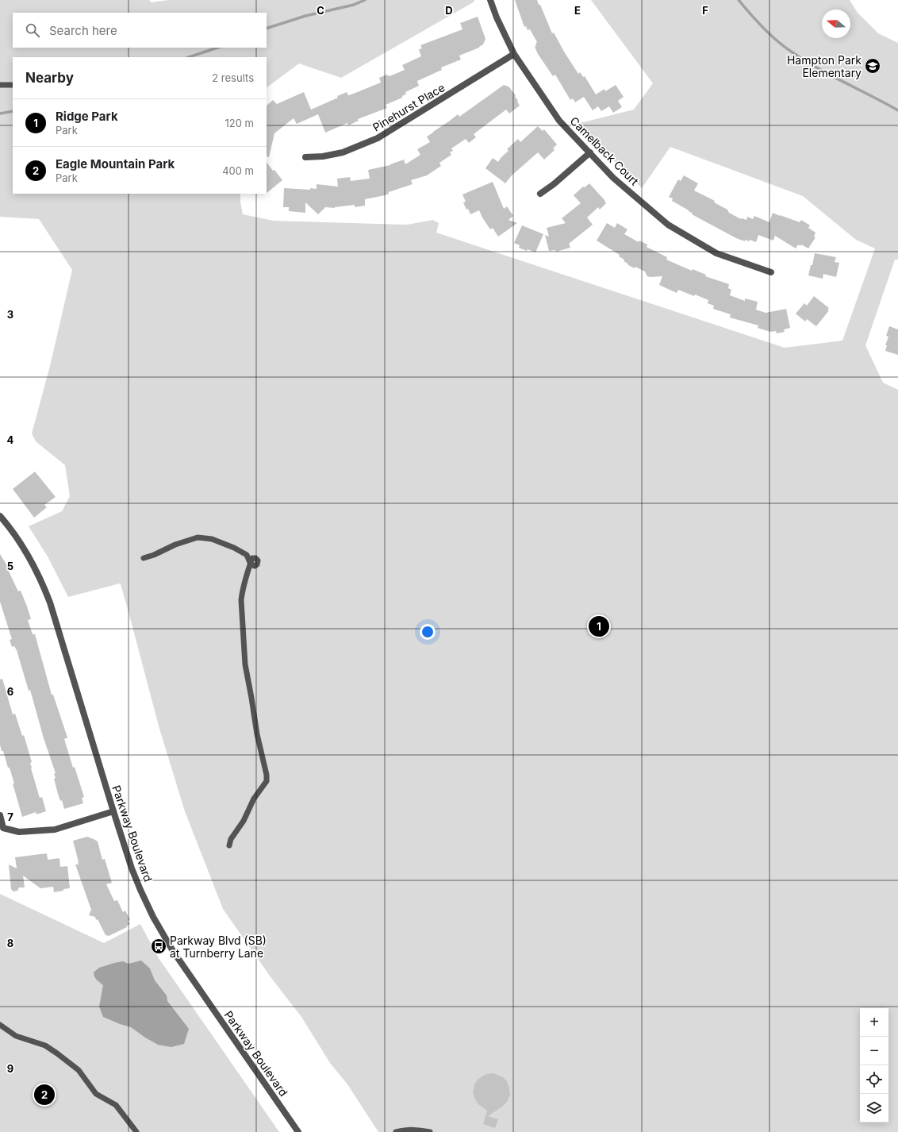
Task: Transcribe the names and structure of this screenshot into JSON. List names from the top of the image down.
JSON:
{
  "streets": {
    "street": ["Pinehurst Place", "Camelback Court", "Parkway Boulevard"]
  },
  "crossings": [
    ["Pinehurst Place", "Camelback Court"]
  ],
  "places": {
    "school or university": ["Hampton Park Elementary"],
    "bus stop": ["Parkway Blvd (SB) at Turnberry Lane"]
  },
  "north": "left",
  "page": {
    "search": "Search here",
    "heading": ["Nearby", "2 results"],
    "list": [
      {
        "mark": "1",
        "name": "Ridge Park",
        "note": "Park",
        "value": "120 m"
      },
      {
        "mark": "2",
        "name": "Eagle Mountain Park",
        "note": "Park",
        "value": "400 m"
      }
    ],
    "pins": ["1", "2"],
    "map_buttons": ["+", "−"]
  },
  "grid": {
    "columns": [
      "C",
      "D",
      "E",
      "F"
    ],
    "rows": [
      "3",
      "4",
      "5",
      "6",
      "7",
      "8",
      "9"
    ]
  }
}
